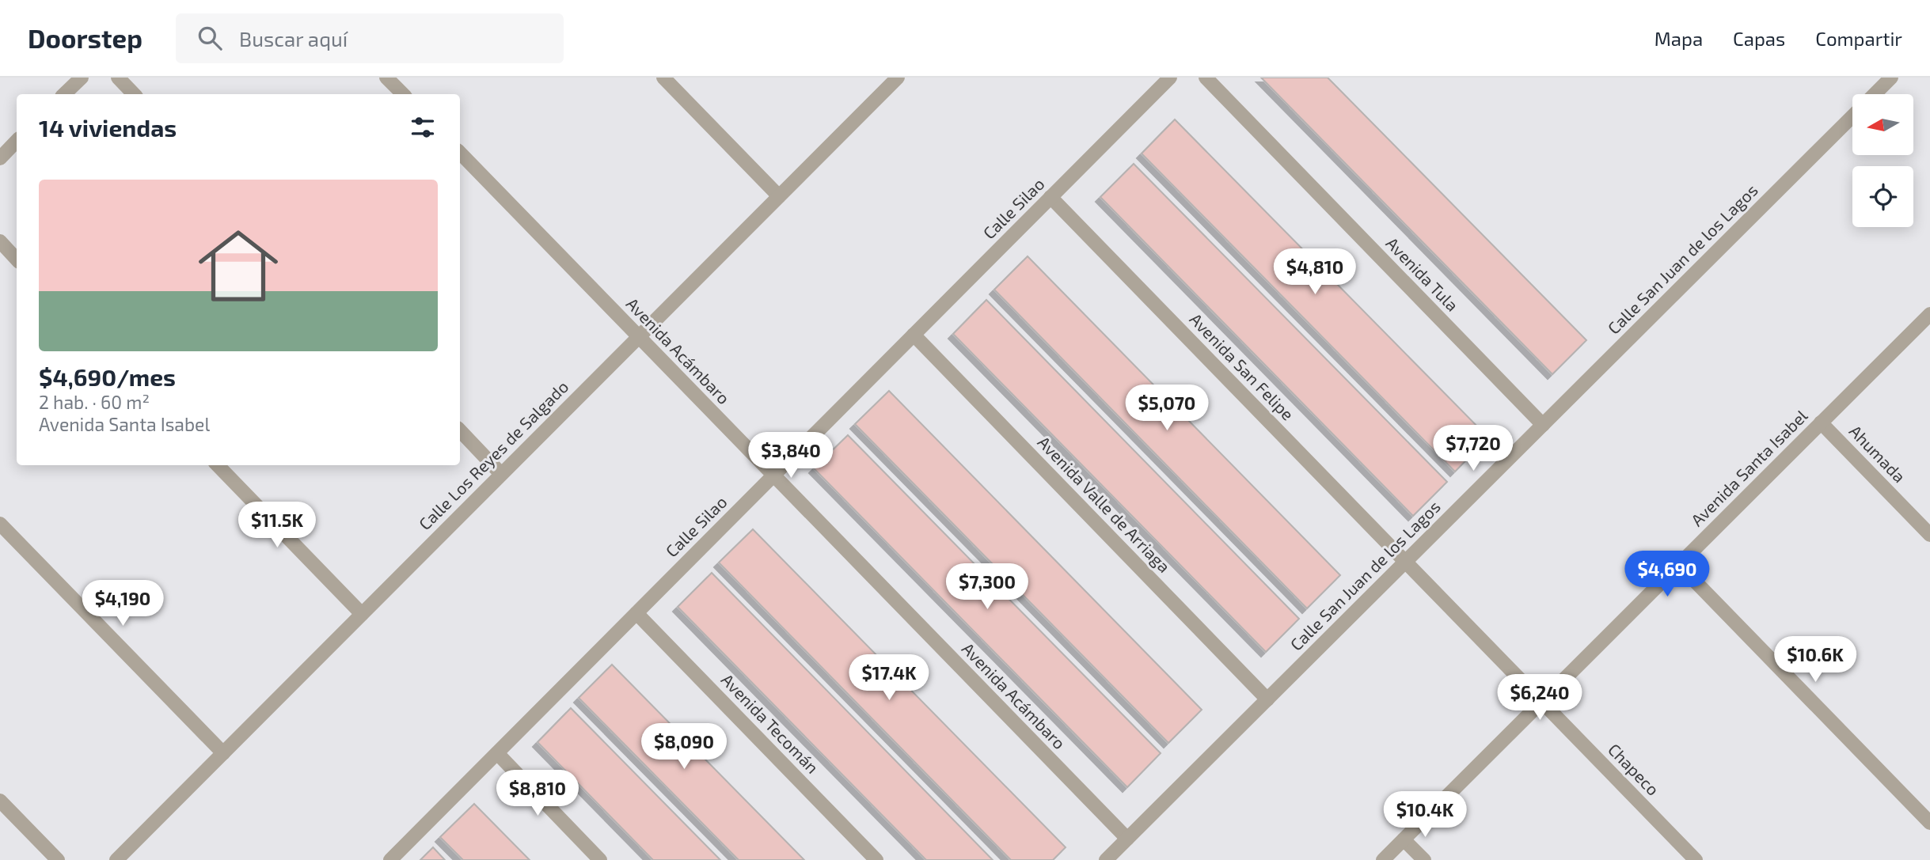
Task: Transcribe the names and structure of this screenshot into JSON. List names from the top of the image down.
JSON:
{
  "streets": {
    "street": [
      "Calle Silao",
      "Calle San Juan de los Lagos",
      "Avenida Tula",
      "Avenida Acámbaro",
      "Avenida San Felipe",
      "Ahumada",
      "Calle Los Reyes de Salgado",
      "Avenida Santa Isabel",
      "Avenida Valle de Arriaga",
      "Avenida Tecomán",
      "Chapeco"
    ]
  },
  "crossings": [
    ["Calle Silao", "Avenida Acámbaro"],
    ["Calle Silao", "Avenida San Felipe"],
    ["Calle Silao", "Avenida Valle de Arriaga"],
    ["Calle Silao", "Avenida Tecomán"],
    ["Calle San Juan de los Lagos", "Avenida Tula"],
    ["Calle San Juan de los Lagos", "Avenida Acámbaro"],
    ["Calle San Juan de los Lagos", "Avenida San Felipe"],
    ["Calle San Juan de los Lagos", "Avenida Valle de Arriaga"],
    ["Calle San Juan de los Lagos", "Chapeco"],
    ["Avenida Acámbaro", "Calle Los Reyes de Salgado"],
    ["Avenida San Felipe", "Chapeco"],
    ["Ahumada", "Avenida Santa Isabel"],
    ["Avenida Santa Isabel", "Chapeco"]
  ],
  "north": "left",
  "page": {
    "header": "Doorstep",
    "search": "Buscar aquí",
    "nav": ["Mapa", "Capas", "Compartir"],
    "heading": "14 viviendas",
    "list": [
      {
        "name": "$4,690/mes",
        "note": "2 hab. · 60 m² · Avenida Santa Isabel"
      }
    ],
    "price": [
      "$4,810",
      "$5,070",
      "$7,720",
      "$3,840",
      "$11.5K",
      "$4,690",
      "$7,300",
      "$4,190",
      "$10.6K",
      "$17.4K",
      "$6,240",
      "$8,090",
      "$8,810",
      "$10.4K"
    ]
  }
}
